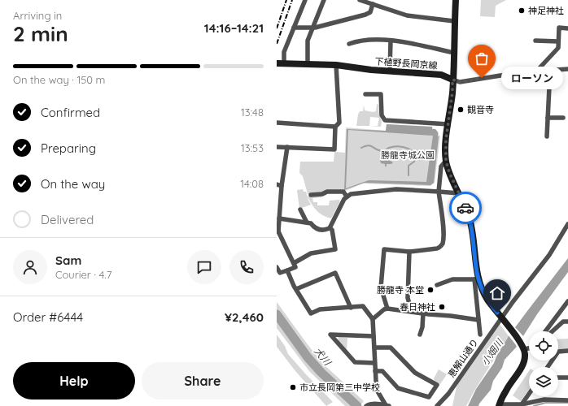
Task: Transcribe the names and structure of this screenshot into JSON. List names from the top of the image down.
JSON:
{
  "streets": {
    "main road": ["下植野長岡京線"],
    "street": ["恵解山通り"]
  },
  "water": ["小畑川", "犬川"],
  "parks": ["勝龍寺城公園"],
  "places": [
    "神足神社",
    "ローソン",
    "観音寺",
    "勝龍寺 本堂",
    "春日神社",
    "市立長岡第三中学校"
  ],
  "page": {
    "heading": ["2 min", "Arriving in", "14:16–14:21"],
    "panel": [
      "Sam",
      "Courier · 4.7",
      "Order #6444",
      "¥2,460"
    ],
    "bar": "On the way · 150 m",
    "bubble": "ローソン",
    "list": [
      ["Confirmed", "13:48"],
      ["Preparing", "13:53"],
      ["On the way", "14:08"],
      "Delivered"
    ],
    "buttons": ["Help", "Share"]
  }
}
